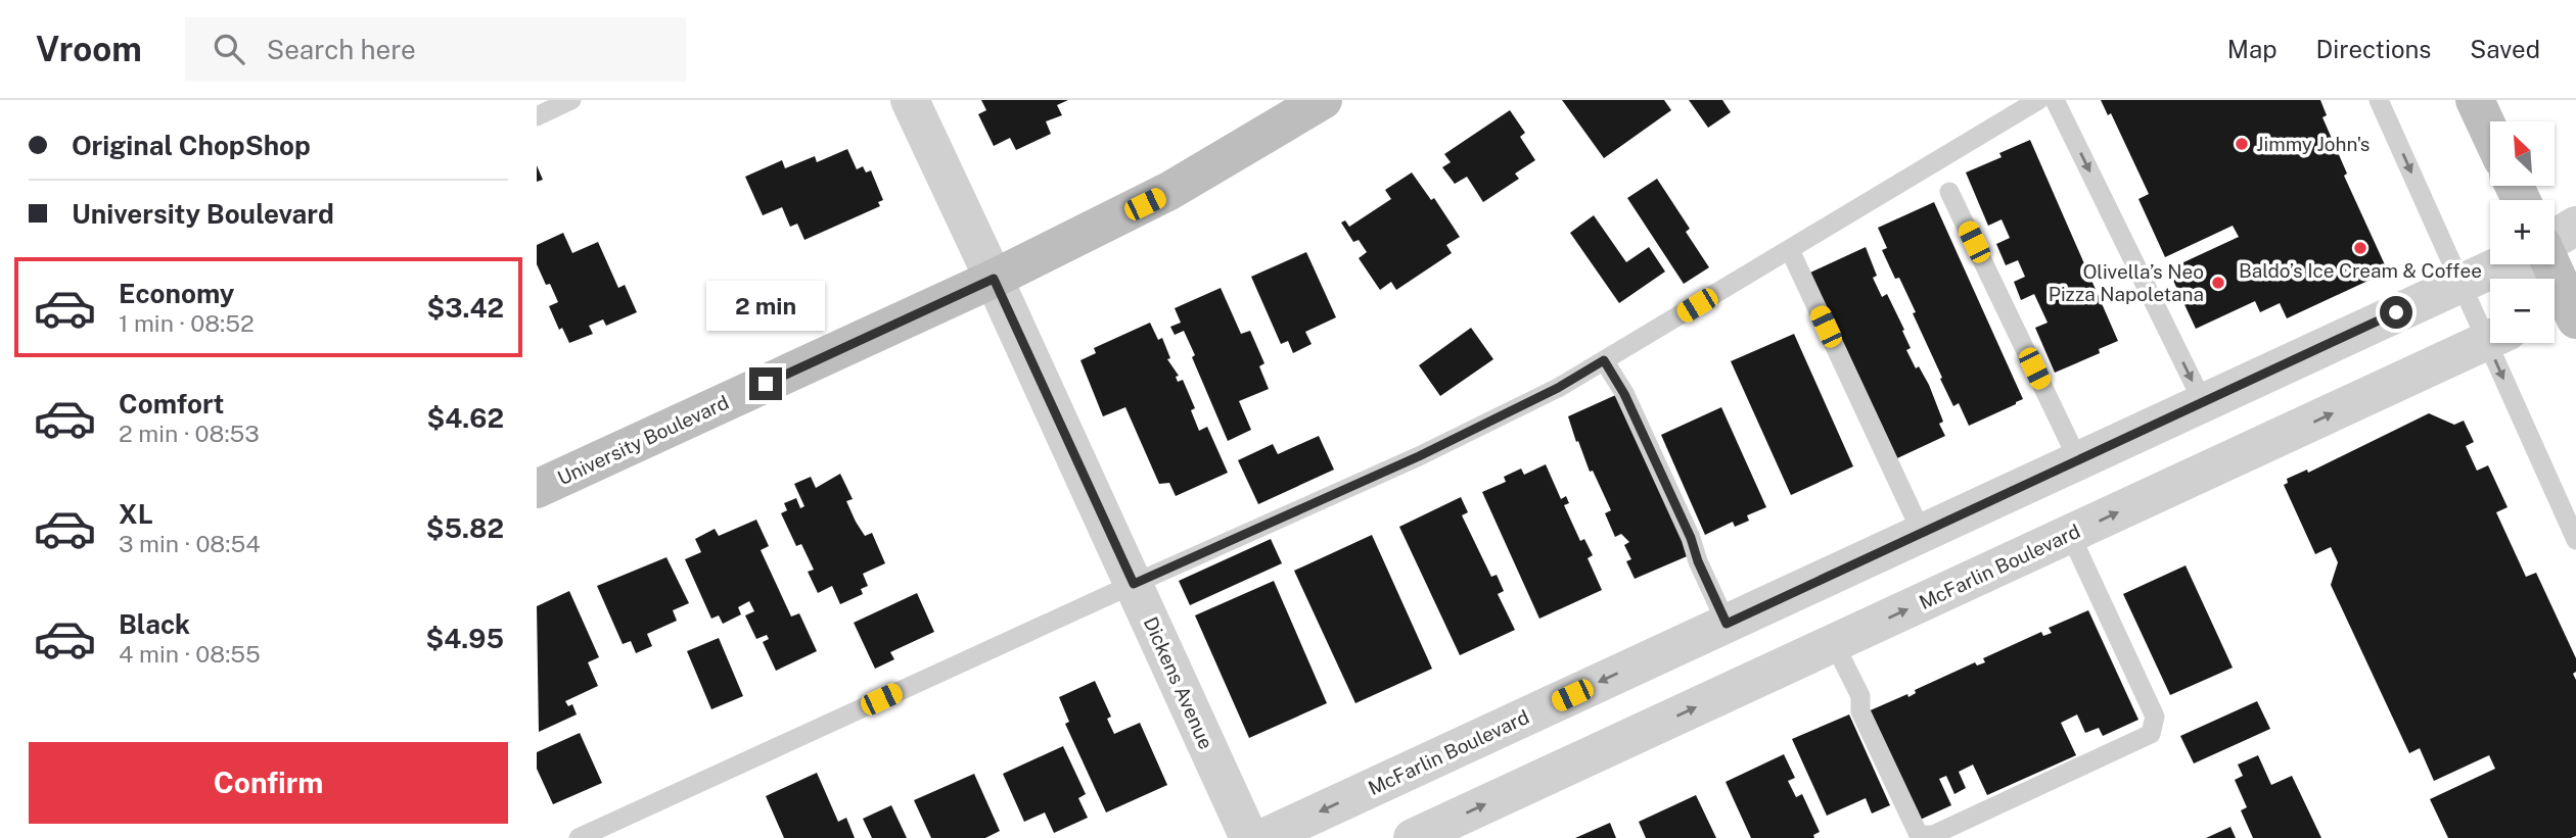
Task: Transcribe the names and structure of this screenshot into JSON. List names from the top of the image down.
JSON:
{
  "streets": {
    "street": ["University Boulevard", "McFarlin Boulevard", "Dickens Avenue"]
  },
  "crossings": [
    ["University Boulevard", "Dickens Avenue"]
  ],
  "places": ["Jimmy John's", "Baldo’s Ice Cream & Coffee", "Olivella’s Neo Pizza Napoletana"],
  "north": "top left",
  "page": {
    "header": "Vroom",
    "search": "Search here",
    "nav": ["Map", "Directions", "Saved"],
    "banner": ["Original ChopShop", "University Boulevard"],
    "map_buttons": ["+", "−"],
    "list": [
      {
        "name": "Economy",
        "note": "1 min · 08:52",
        "value": "$3.42"
      },
      {
        "name": "Comfort",
        "note": "2 min · 08:53",
        "value": "$4.62"
      },
      {
        "name": "XL",
        "note": "3 min · 08:54",
        "value": "$5.82"
      },
      {
        "name": "Black",
        "note": "4 min · 08:55",
        "value": "$4.95"
      }
    ],
    "bubble": "2 min",
    "buttons": "Confirm"
  }
}
